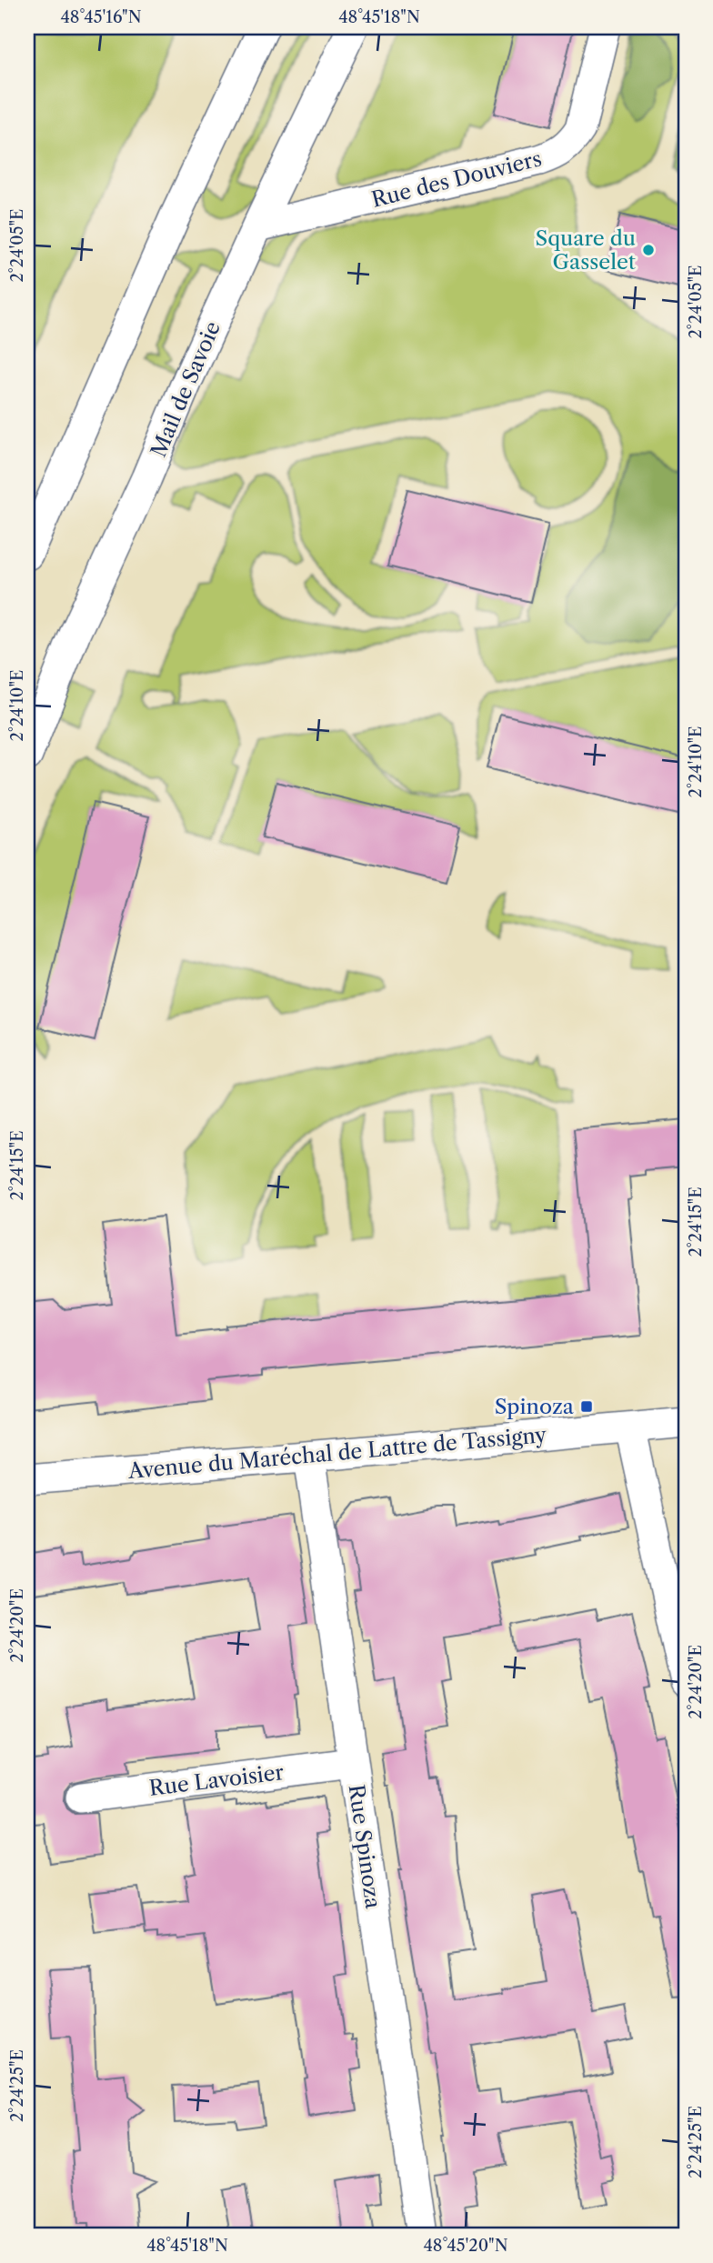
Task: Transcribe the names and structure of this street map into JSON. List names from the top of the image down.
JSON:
{
  "streets": {
    "street": [
      "Rue des Douviers",
      "Mail de Savoie",
      "Avenue du Maréchal de Lattre de Tassigny",
      "Rue Lavoisier",
      "Rue Spinoza"
    ]
  },
  "crossings": [
    ["Rue des Douviers", "Mail de Savoie"],
    ["Avenue du Maréchal de Lattre de Tassigny", "Rue Spinoza"],
    ["Rue Lavoisier", "Rue Spinoza"]
  ],
  "places": {
    "other": ["Square du Gasselet"],
    "transit": ["Spinoza"]
  },
  "coordinates": [
    "48°45'16\"N",
    "48°45'18\"N",
    "2°24'05\"E",
    "2°24'10\"E",
    "2°24'15\"E",
    "2°24'20\"E",
    "2°24'25\"E",
    "48°45'20\"N"
  ]
}
